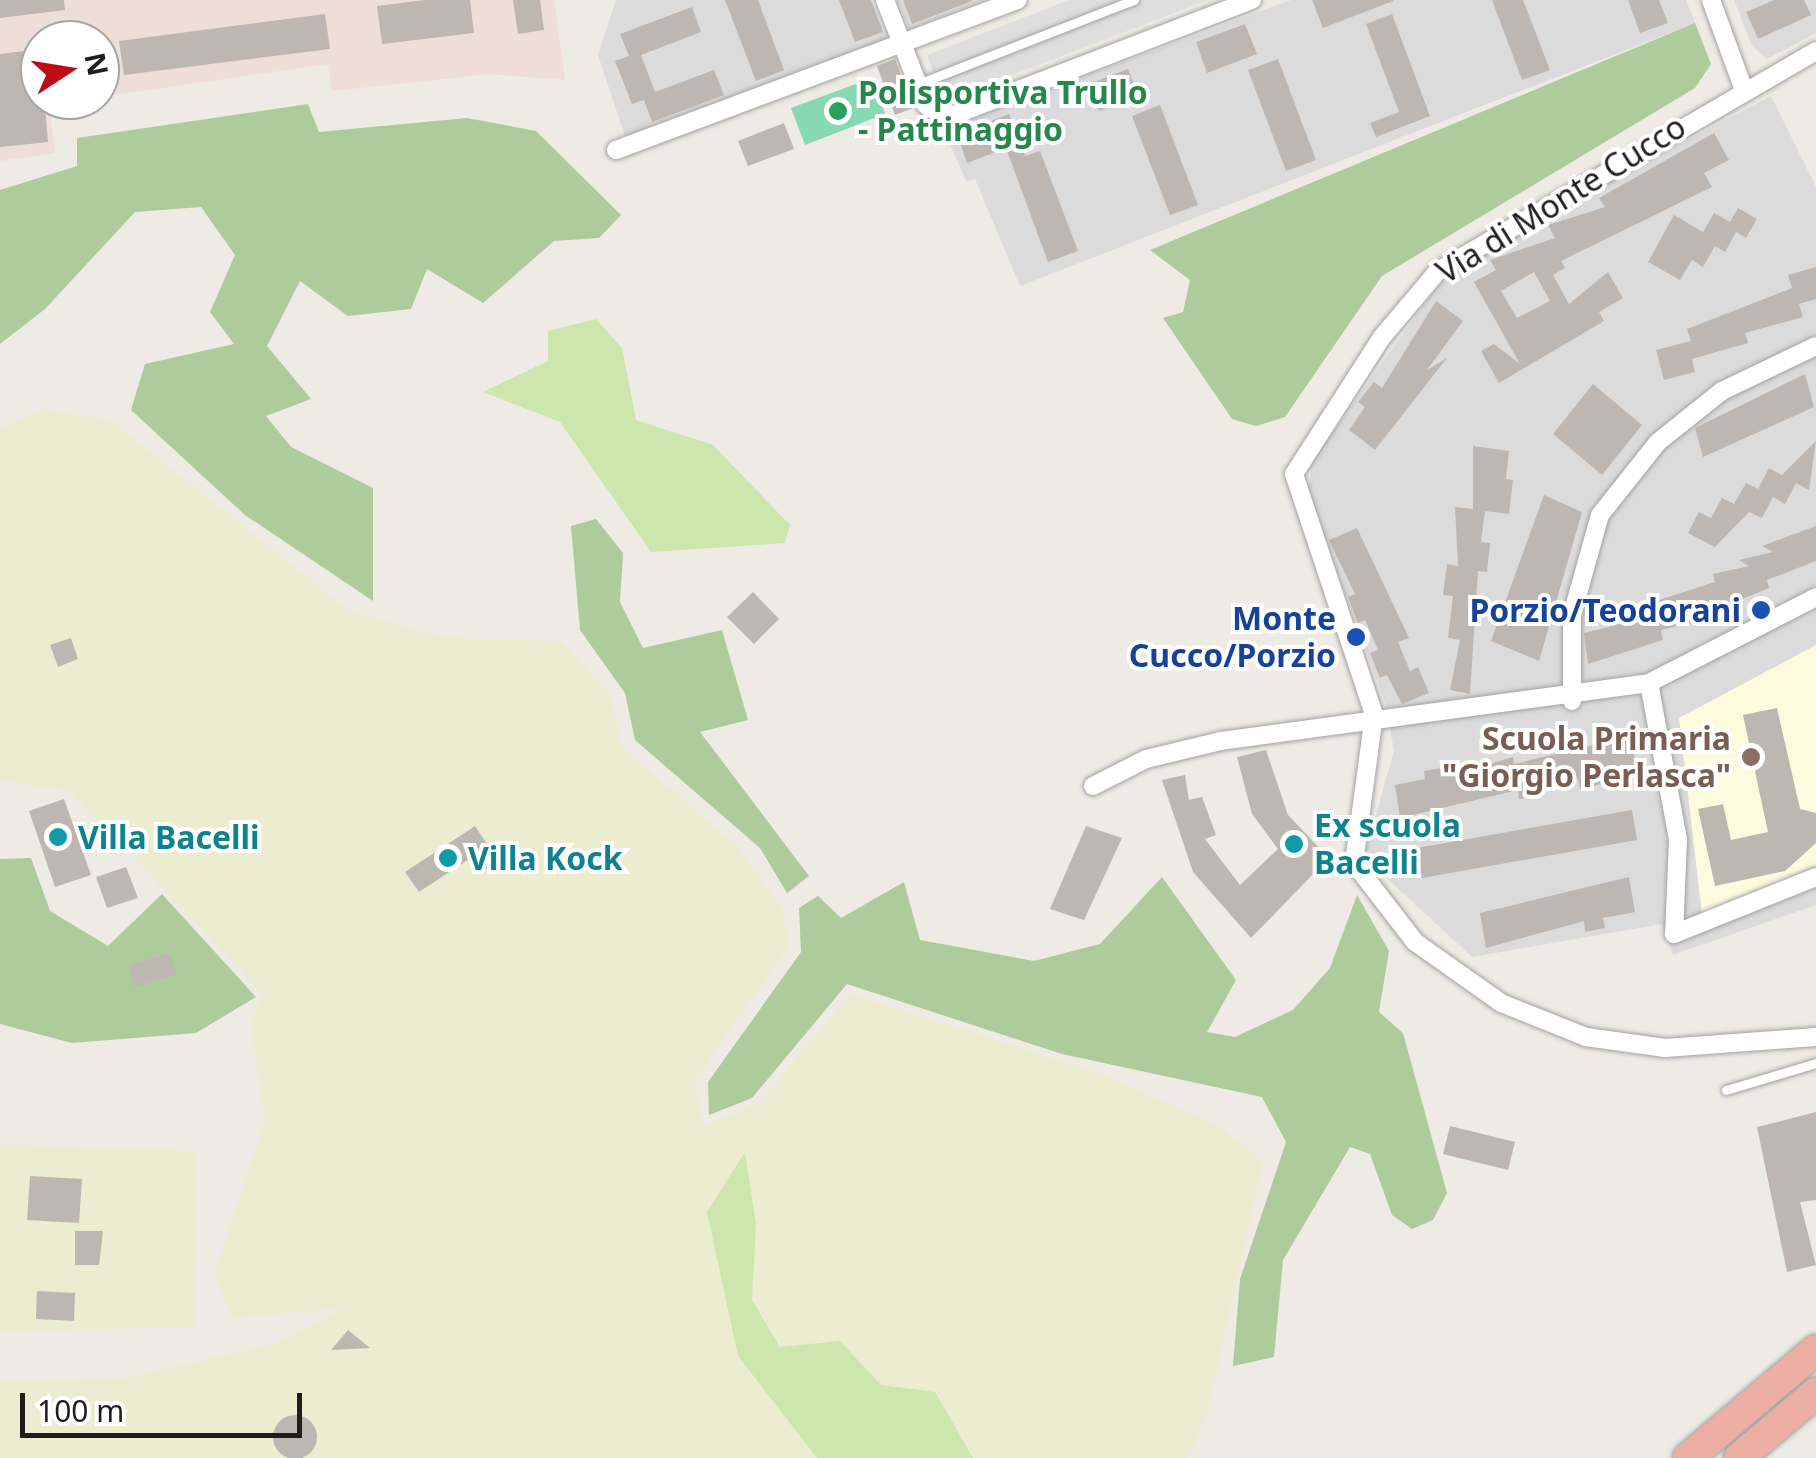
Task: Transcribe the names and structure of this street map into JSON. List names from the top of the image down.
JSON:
{
  "streets": {
    "street": ["Via di Monte Cucco"]
  },
  "places": [
    "Polisportiva Trullo - Pattinaggio",
    "Porzio/Teodorani",
    "Monte Cucco/Porzio",
    "Scuola Primaria \"Giorgio Perlasca\"",
    "Villa Bacelli",
    "Ex scuola Bacelli",
    "Villa Kock"
  ],
  "scale_bar": "100 m",
  "north": "right"
}
